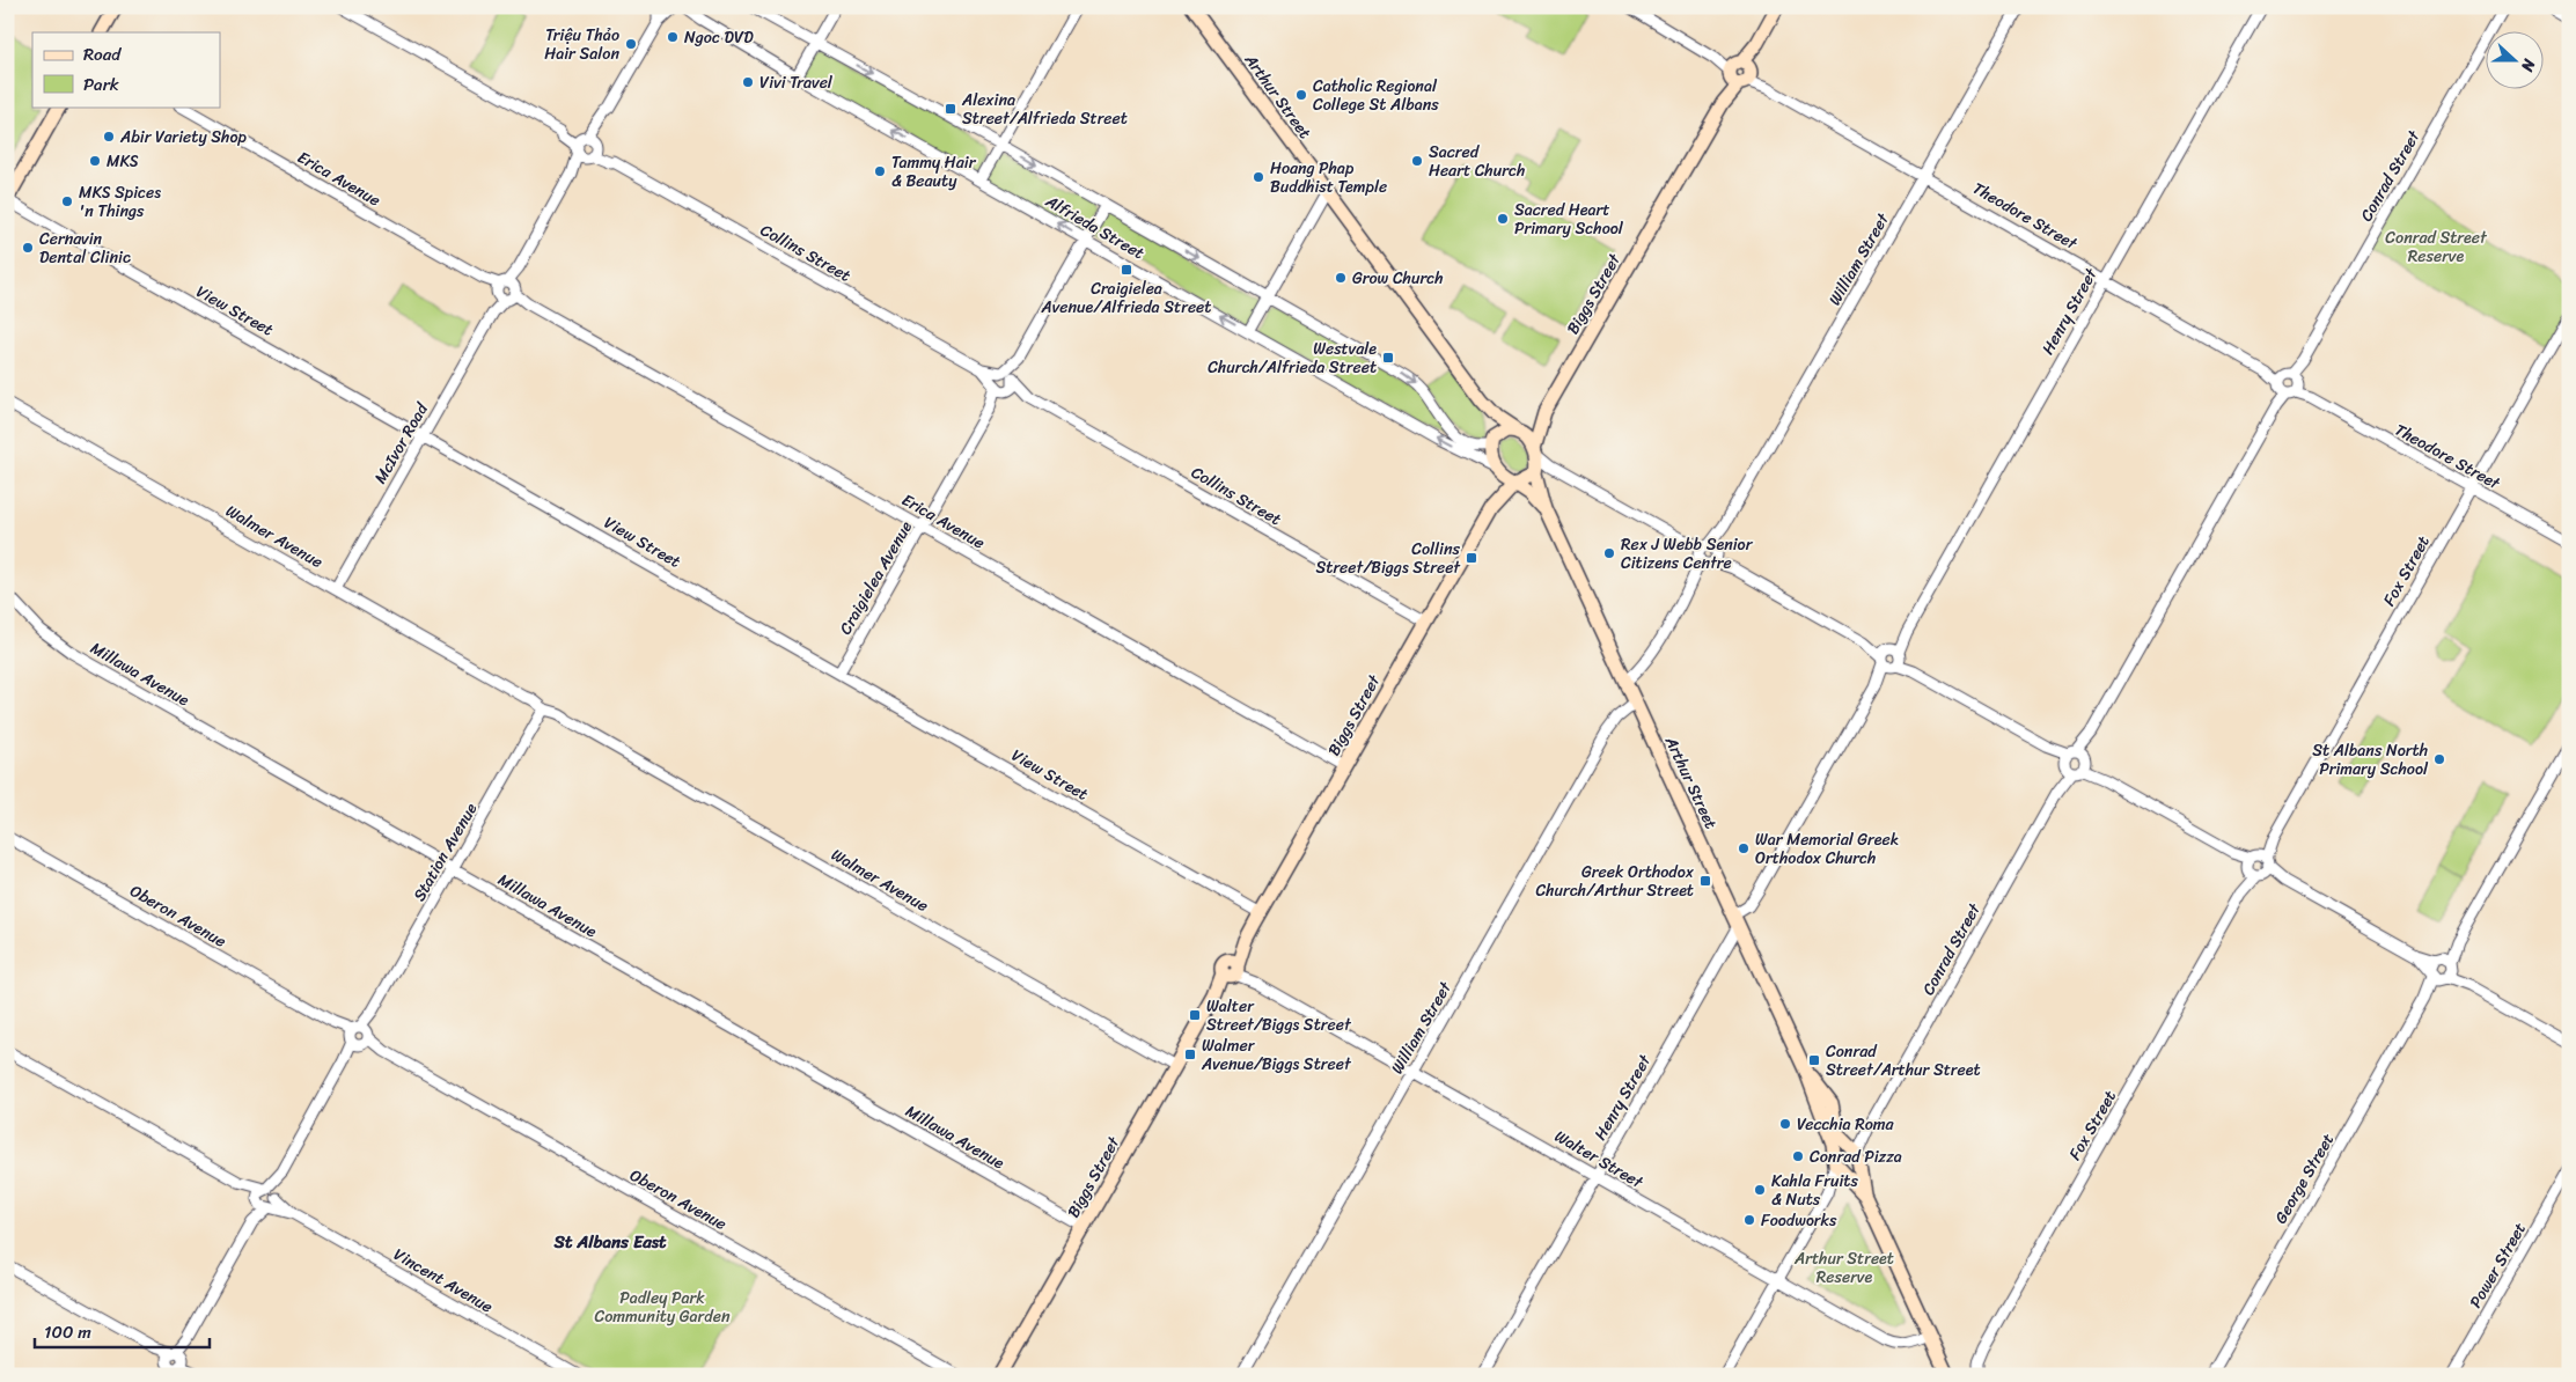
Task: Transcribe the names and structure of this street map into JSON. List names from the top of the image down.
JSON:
{
  "streets": {
    "street": [
      "Arthur Street",
      "Conrad Street",
      "Erica Avenue",
      "Theodore Street",
      "Alfrieda Street",
      "Collins Street",
      "William Street",
      "Biggs Street",
      "View Street",
      "Henry Street",
      "McIvor Road",
      "Walmer Avenue",
      "Fox Street",
      "Craigielea Avenue",
      "Millawa Avenue",
      "Station Avenue",
      "Oberon Avenue",
      "Walter Street",
      "George Street",
      "Power Street",
      "Vincent Avenue"
    ]
  },
  "crossings": [
    ["Arthur Street", "Conrad Street"],
    ["Arthur Street", "Alfrieda Street"],
    ["Arthur Street", "William Street"],
    ["Arthur Street", "Biggs Street"],
    ["Arthur Street", "Henry Street"],
    ["Arthur Street", "Walter Street"],
    ["Conrad Street", "Theodore Street"],
    ["Erica Avenue", "Biggs Street"],
    ["Erica Avenue", "McIvor Road"],
    ["Erica Avenue", "Craigielea Avenue"],
    ["Theodore Street", "William Street"],
    ["Theodore Street", "Biggs Street"],
    ["Theodore Street", "Henry Street"],
    ["Theodore Street", "Fox Street"],
    ["Alfrieda Street", "Biggs Street"],
    ["Collins Street", "Biggs Street"],
    ["Collins Street", "McIvor Road"],
    ["Collins Street", "Craigielea Avenue"],
    ["William Street", "Walter Street"],
    ["Biggs Street", "View Street"],
    ["Biggs Street", "Walmer Avenue"],
    ["Biggs Street", "Millawa Avenue"],
    ["Biggs Street", "Walter Street"],
    ["View Street", "McIvor Road"],
    ["View Street", "Craigielea Avenue"],
    ["Henry Street", "Walter Street"],
    ["McIvor Road", "Walmer Avenue"],
    ["Walmer Avenue", "Station Avenue"],
    ["Millawa Avenue", "Station Avenue"],
    ["Station Avenue", "Oberon Avenue"],
    ["Station Avenue", "Vincent Avenue"]
  ],
  "districts": ["St Albans East"],
  "parks": ["Conrad Street Reserve", "Arthur Street Reserve", "Padley Park Community Garden"],
  "places": {
    "other": [
      "Ngoc DVD",
      "Triệu Thảo Hair Salon",
      "Vivi Travel",
      "Catholic Regional College St Albans",
      "Abir Variety Shop",
      "MKS",
      "Sacred Heart Church",
      "Tammy Hair & Beauty",
      "Hoang Phap Buddhist Temple",
      "MKS Spices 'n Things",
      "Sacred Heart Primary School",
      "Cernavin Dental Clinic",
      "Grow Church",
      "Rex J Webb Senior Citizens Centre",
      "St Albans North Primary School",
      "War Memorial Greek Orthodox Church",
      "Vecchia Roma",
      "Conrad Pizza",
      "Kahla Fruits & Nuts",
      "Foodworks"
    ],
    "transit": [
      "Alexina Street/Alfrieda Street",
      "Craigielea Avenue/Alfrieda Street",
      "Westvale Church/Alfrieda Street",
      "Collins Street/Biggs Street",
      "Greek Orthodox Church/Arthur Street",
      "Walter Street/Biggs Street",
      "Walmer Avenue/Biggs Street",
      "Conrad Street/Arthur Street"
    ]
  },
  "legend": ["Road", "Park"],
  "scale_bar": "100 m",
  "north": "right"
}
